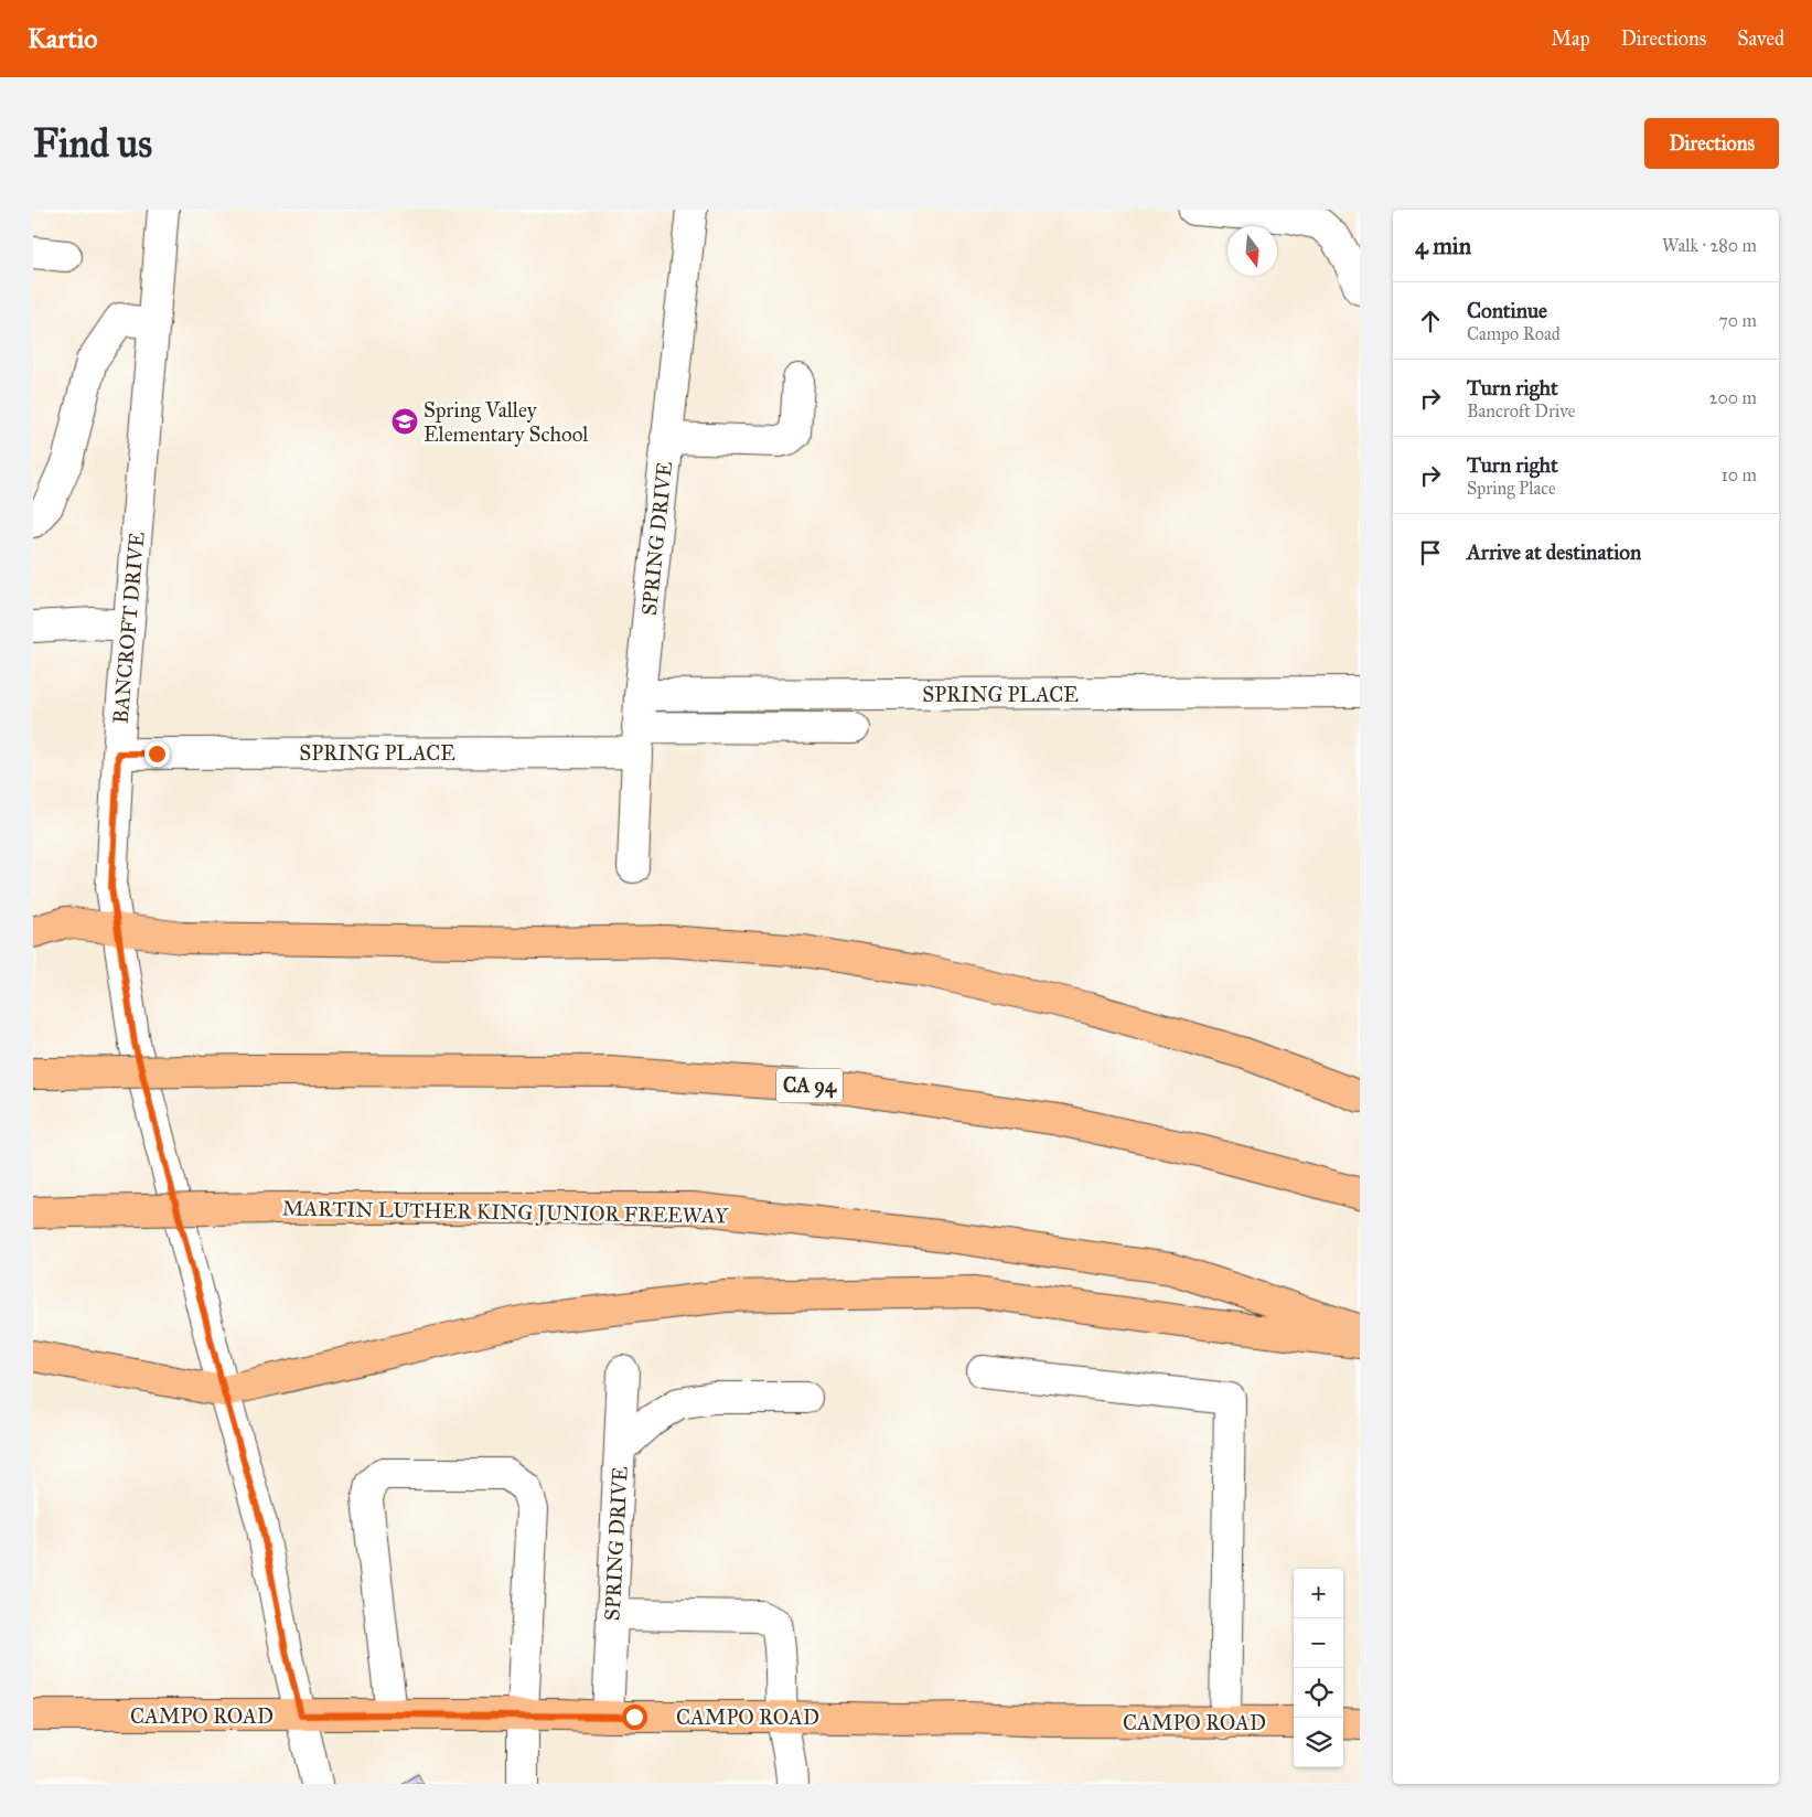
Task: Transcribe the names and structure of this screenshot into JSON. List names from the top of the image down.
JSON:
{
  "streets": {
    "main road": ["CA 94", "MARTIN LUTHER KING JUNIOR FREEWAY", "CAMPO ROAD"],
    "street": ["SPRING DRIVE", "BANCROFT DRIVE", "SPRING PLACE"]
  },
  "crossings": [
    ["SPRING DRIVE", "SPRING PLACE"],
    ["SPRING DRIVE", "CAMPO ROAD"],
    ["BANCROFT DRIVE", "SPRING PLACE"],
    ["BANCROFT DRIVE", "CAMPO ROAD"]
  ],
  "places": {
    "school or university": ["Spring Valley Elementary School"]
  },
  "north": "bottom",
  "page": {
    "header": "Kartio",
    "nav": ["Map", "Directions", "Saved"],
    "buttons": "Directions",
    "title": "Find us",
    "heading": ["4 min", "Walk · 280 m"],
    "list": [
      ["Continue", "Campo Road", "70 m"],
      ["Turn right", "Bancroft Drive", "200 m"],
      ["Turn right", "Spring Place", "10 m"],
      "Arrive at destination"
    ],
    "map_buttons": ["+", "−"]
  }
}
